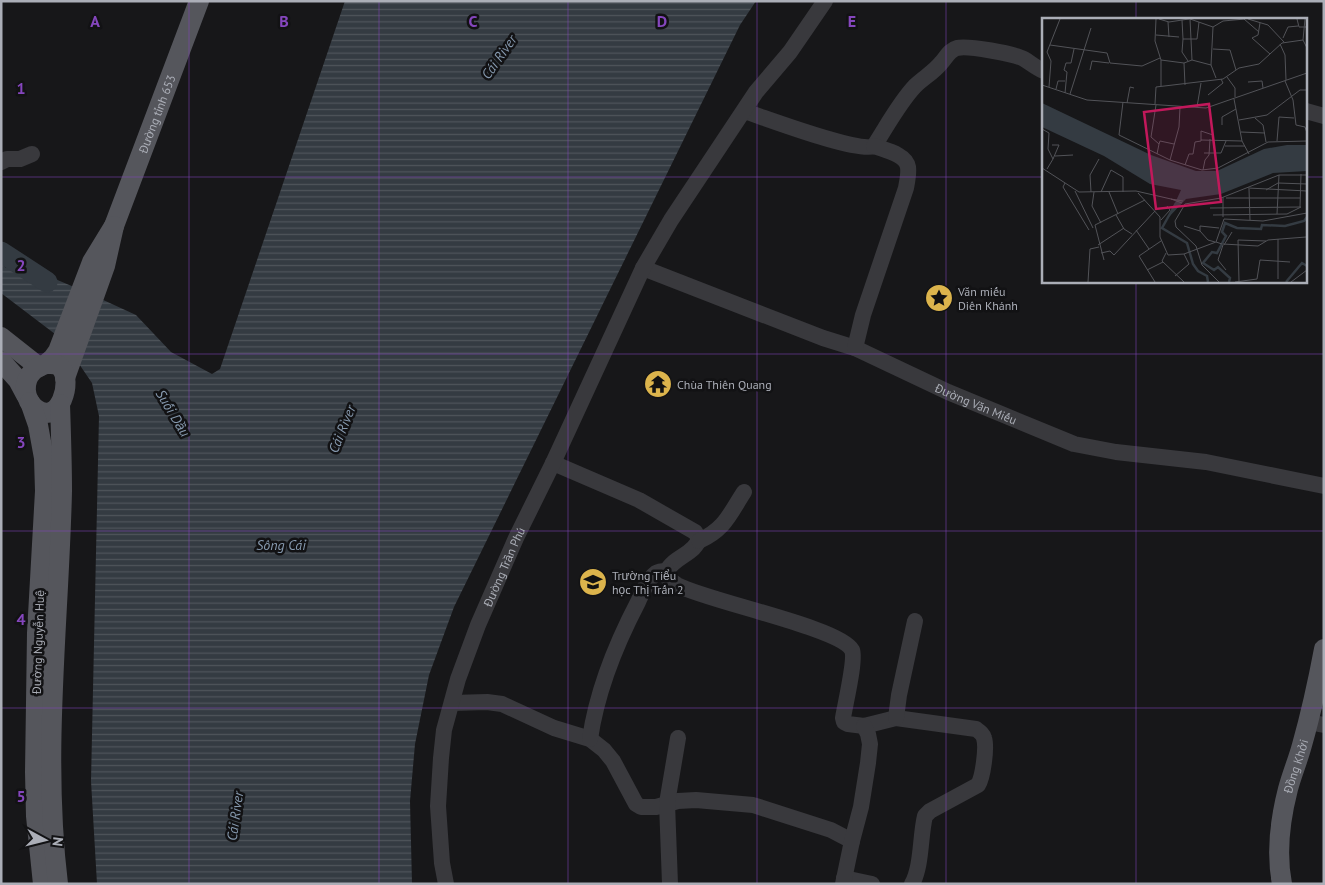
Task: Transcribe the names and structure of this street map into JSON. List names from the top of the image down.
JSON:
{
  "streets": {
    "main road": ["Đường tỉnh 653", "Đường Nguyễn Huệ", "Đồng Khởi"],
    "street": ["Đường Văn Miếu", "Đường Trần Phú"]
  },
  "crossings": [
    ["Đường tỉnh 653", "Đường Nguyễn Huệ"],
    ["Đường Văn Miếu", "Đường Trần Phú"]
  ],
  "water": ["Cái River", "Suối Dầu", "Sông Cái"],
  "places": {
    "place": ["Văn miếu Diên Khánh"],
    "temple": ["Chùa Thiên Quang"],
    "school or university": ["Trường Tiểu học Thị Trấn 2"]
  },
  "north": "right",
  "grid": {
    "columns": [
      "A",
      "B",
      "C",
      "D",
      "E"
    ],
    "rows": [
      "1",
      "2",
      "3",
      "4",
      "5"
    ]
  }
}
